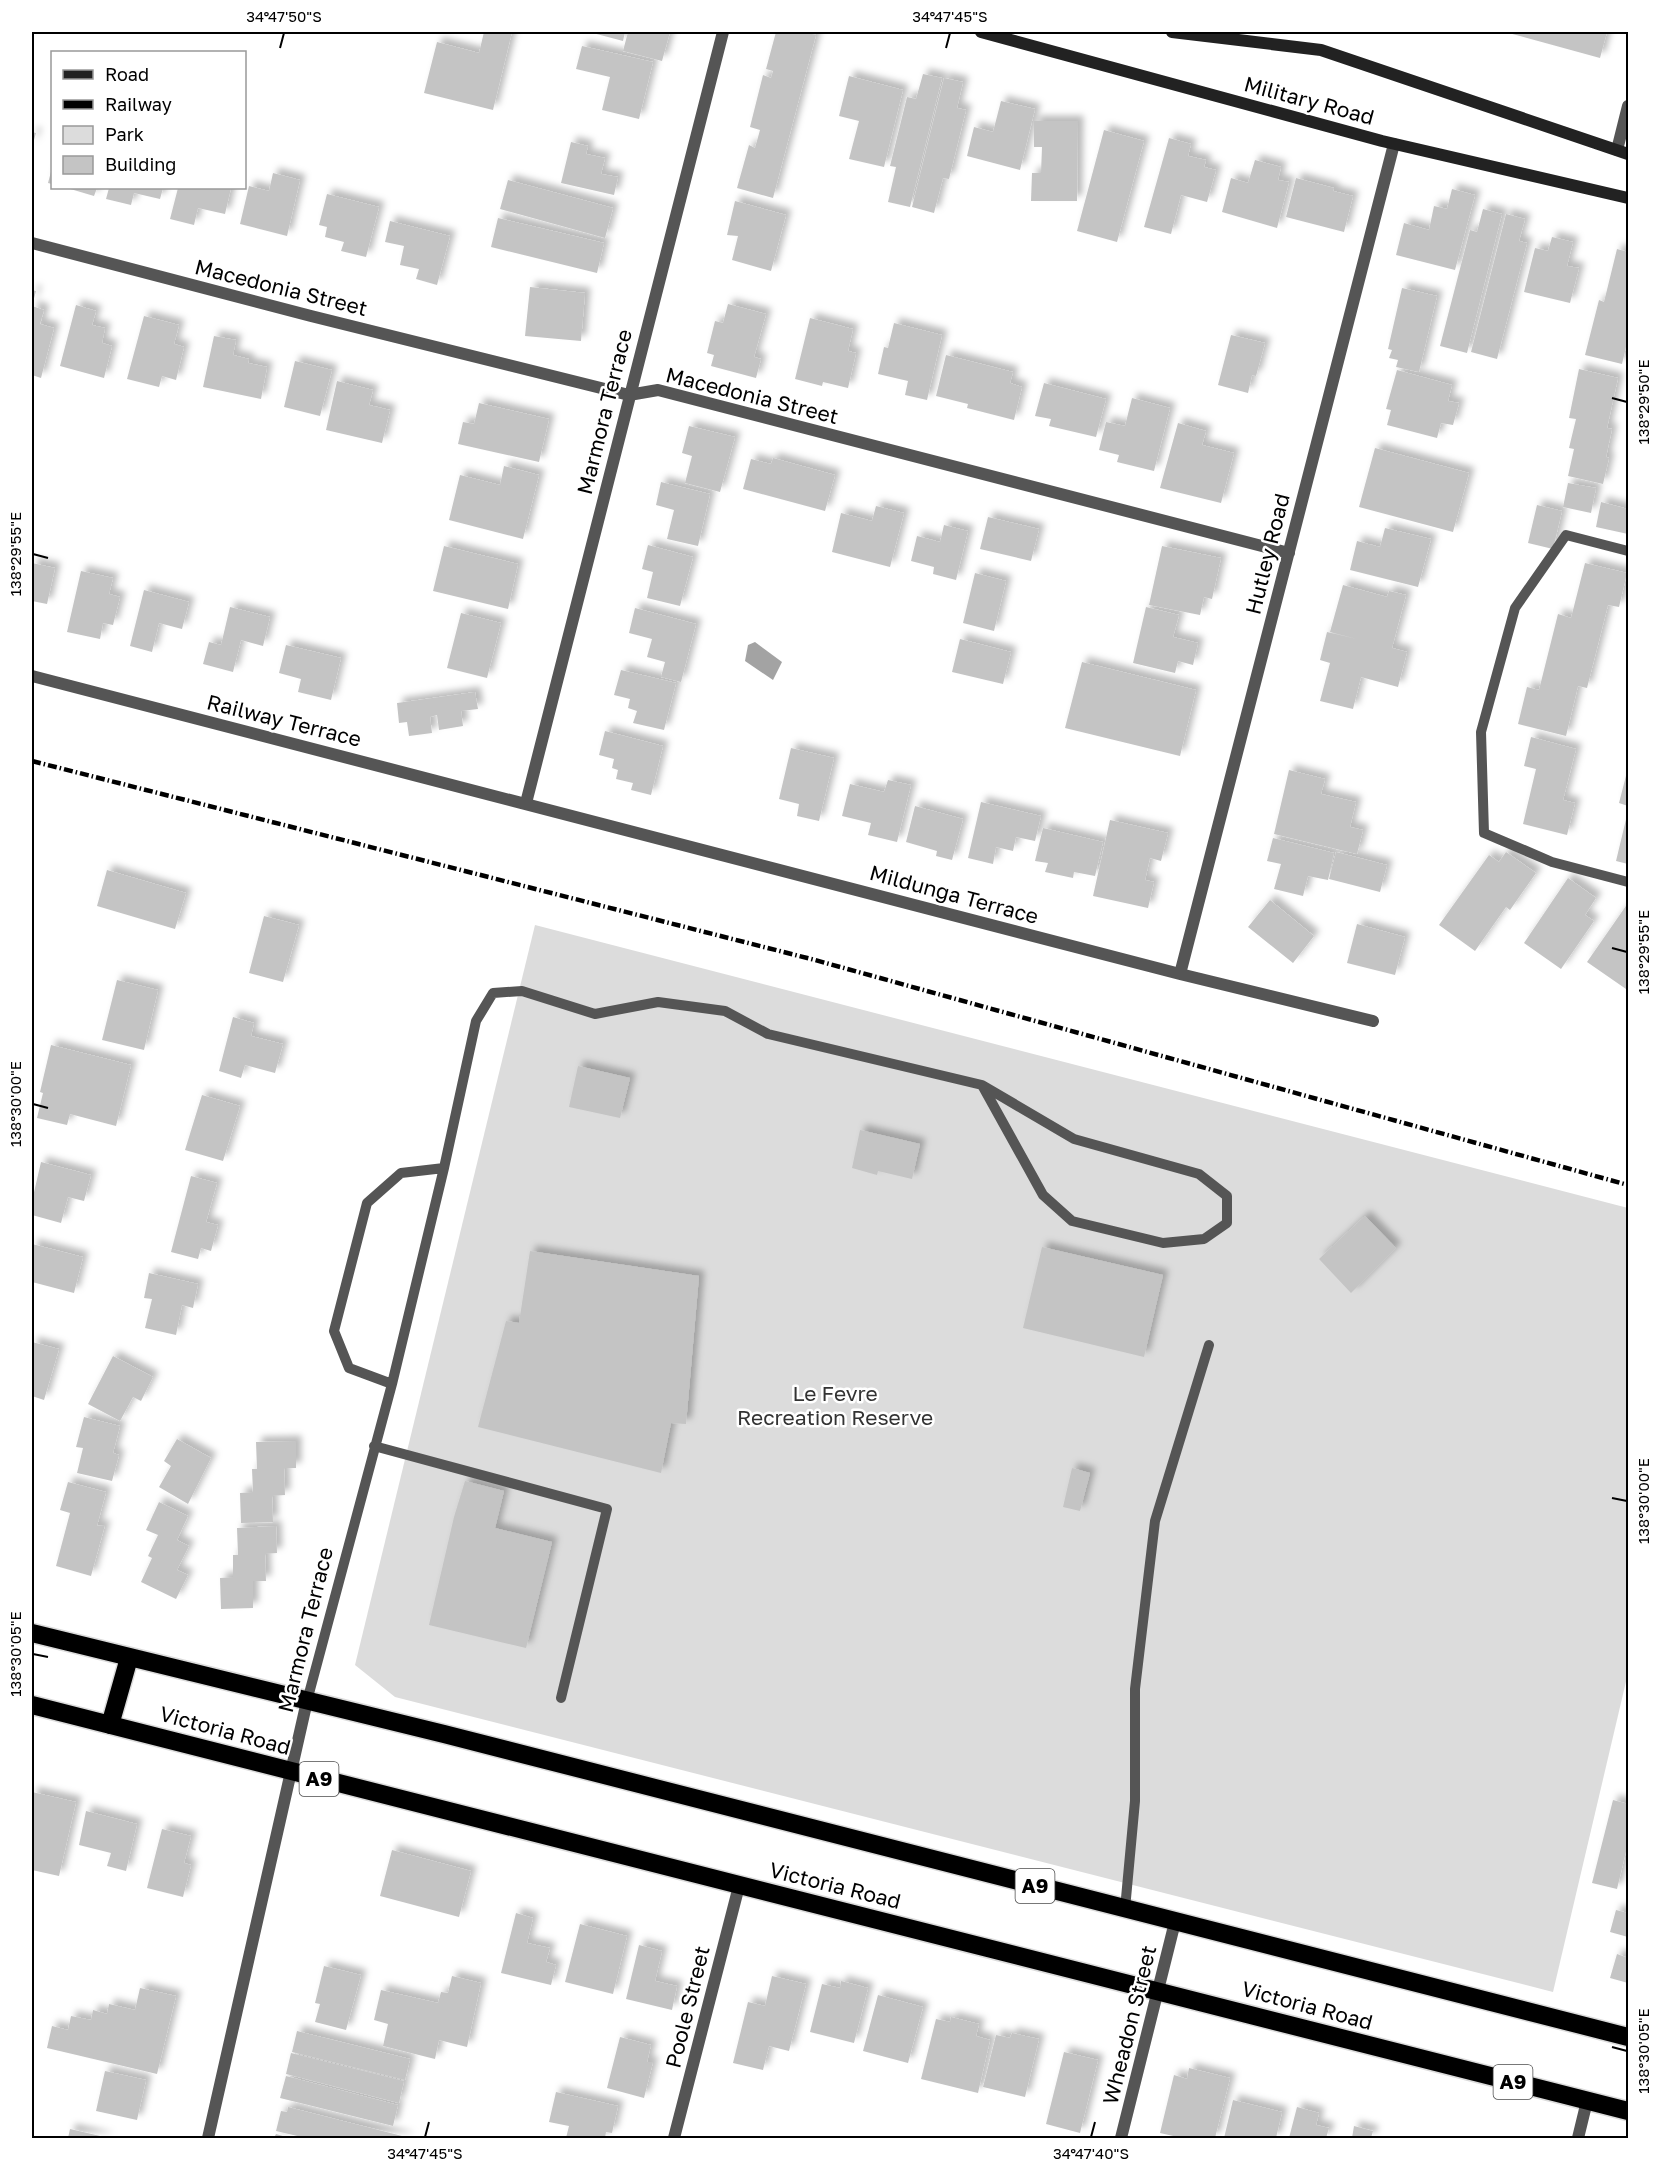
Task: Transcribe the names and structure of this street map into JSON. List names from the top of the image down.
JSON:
{
  "streets": {
    "highway": ["Victoria Road", "A9"],
    "street": [
      "Military Road",
      "Macedonia Street",
      "Marmora Terrace",
      "Hutley Road",
      "Railway Terrace",
      "Mildunga Terrace",
      "Poole Street",
      "Wheadon Street"
    ]
  },
  "crossings": [
    ["Military Road", "Hutley Road"],
    ["Macedonia Street", "Marmora Terrace"],
    ["Macedonia Street", "Hutley Road"],
    ["Marmora Terrace", "Railway Terrace"],
    ["Marmora Terrace", "Mildunga Terrace"],
    ["Marmora Terrace", "Victoria Road"],
    ["Marmora Terrace", "A9"],
    ["Hutley Road", "Mildunga Terrace"],
    ["Railway Terrace", "Mildunga Terrace"],
    ["Victoria Road", "Poole Street"],
    ["Victoria Road", "Wheadon Street"],
    ["A9", "Wheadon Street"]
  ],
  "parks": ["Le Fevre Recreation Reserve"],
  "legend": [
    "Road",
    "Railway",
    "Park",
    "Building"
  ],
  "coordinates": [
    "34°47'50\"S",
    "34°47'45\"S",
    "138°29'50\"E",
    "138°29'55\"E",
    "138°30'00\"E",
    "138°30'05\"E",
    "34°47'40\"S"
  ]
}
